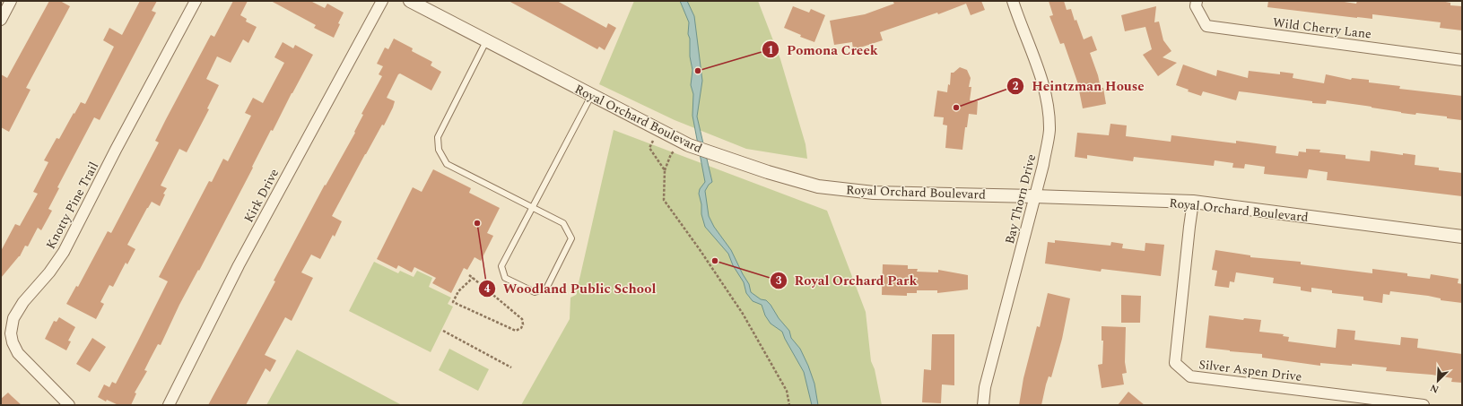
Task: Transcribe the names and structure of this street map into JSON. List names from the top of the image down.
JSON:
{
  "streets": {
    "street": [
      "Wild Cherry Lane",
      "Royal Orchard Boulevard",
      "Kirk Drive",
      "Bay Thorn Drive",
      "Knotty Pine Trail",
      "Silver Aspen Drive"
    ]
  },
  "crossings": [
    ["Royal Orchard Boulevard", "Bay Thorn Drive"],
    ["Royal Orchard Boulevard", "Silver Aspen Drive"]
  ],
  "places": [
    "Pomona Creek",
    "Heintzman House",
    "Woodland Public School",
    "Royal Orchard Park"
  ],
  "north": "bottom left"
}
